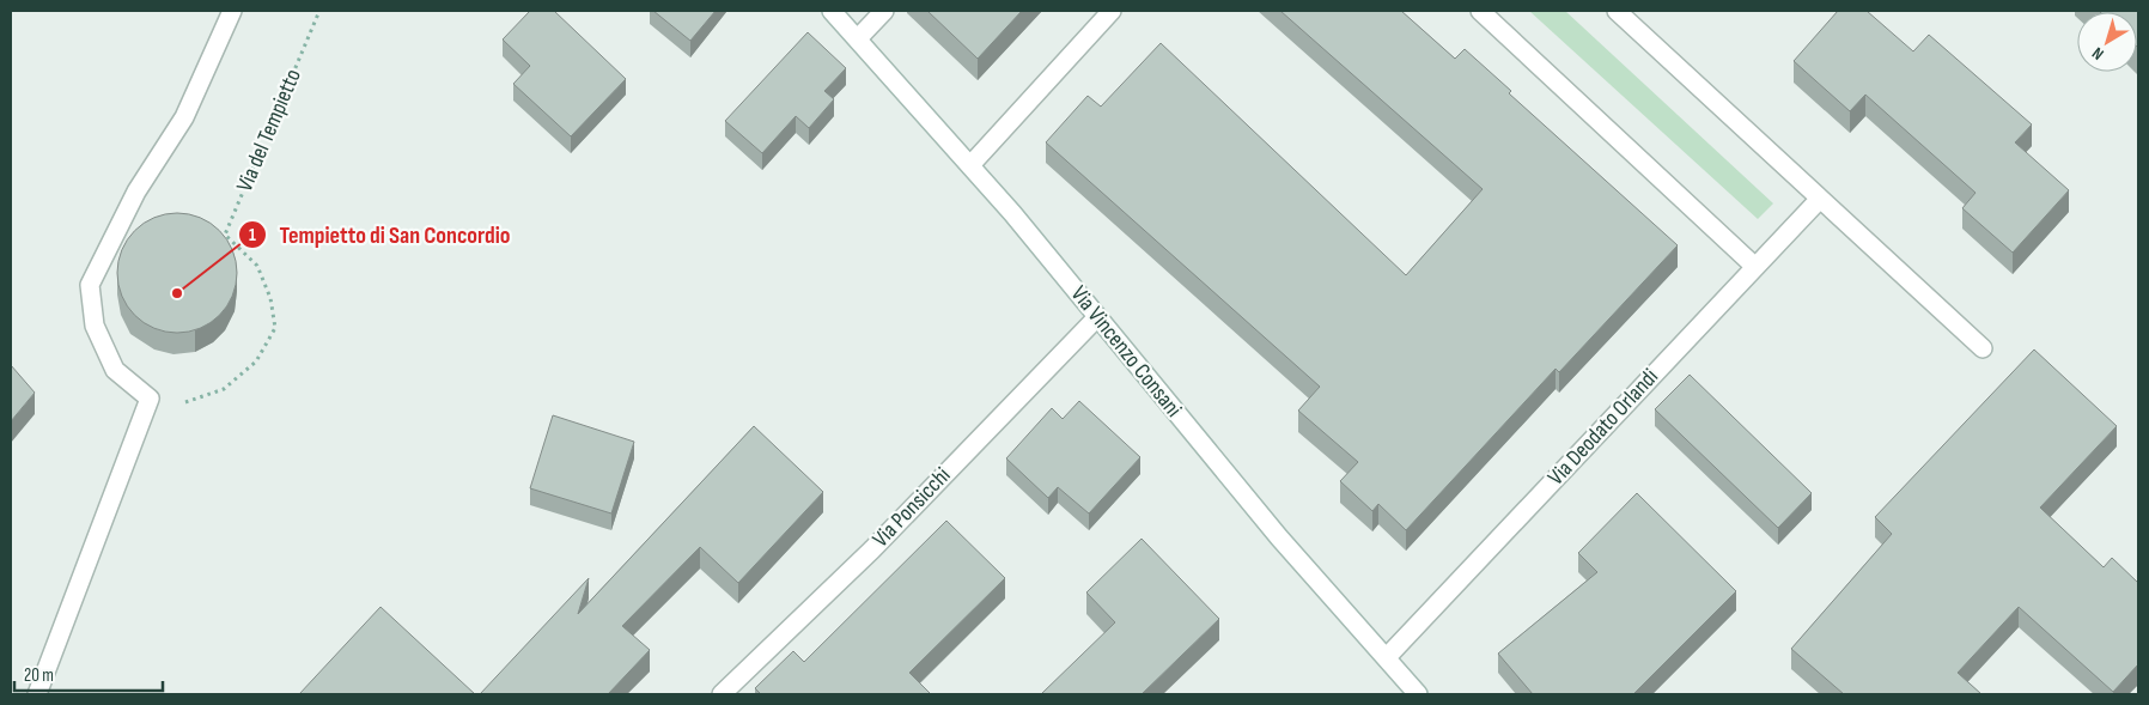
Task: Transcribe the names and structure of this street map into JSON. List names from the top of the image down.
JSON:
{
  "streets": {
    "street": ["Via Vincenzo Consani", "Via Deodato Orlandi", "Via Ponsicchi"],
    "path": ["Via del Tempietto"]
  },
  "crossings": [
    ["Via Vincenzo Consani", "Via Deodato Orlandi"],
    ["Via Vincenzo Consani", "Via Ponsicchi"]
  ],
  "places": ["Tempietto di San Concordio"],
  "scale_bar": "20 m",
  "north": "bottom left"
}
